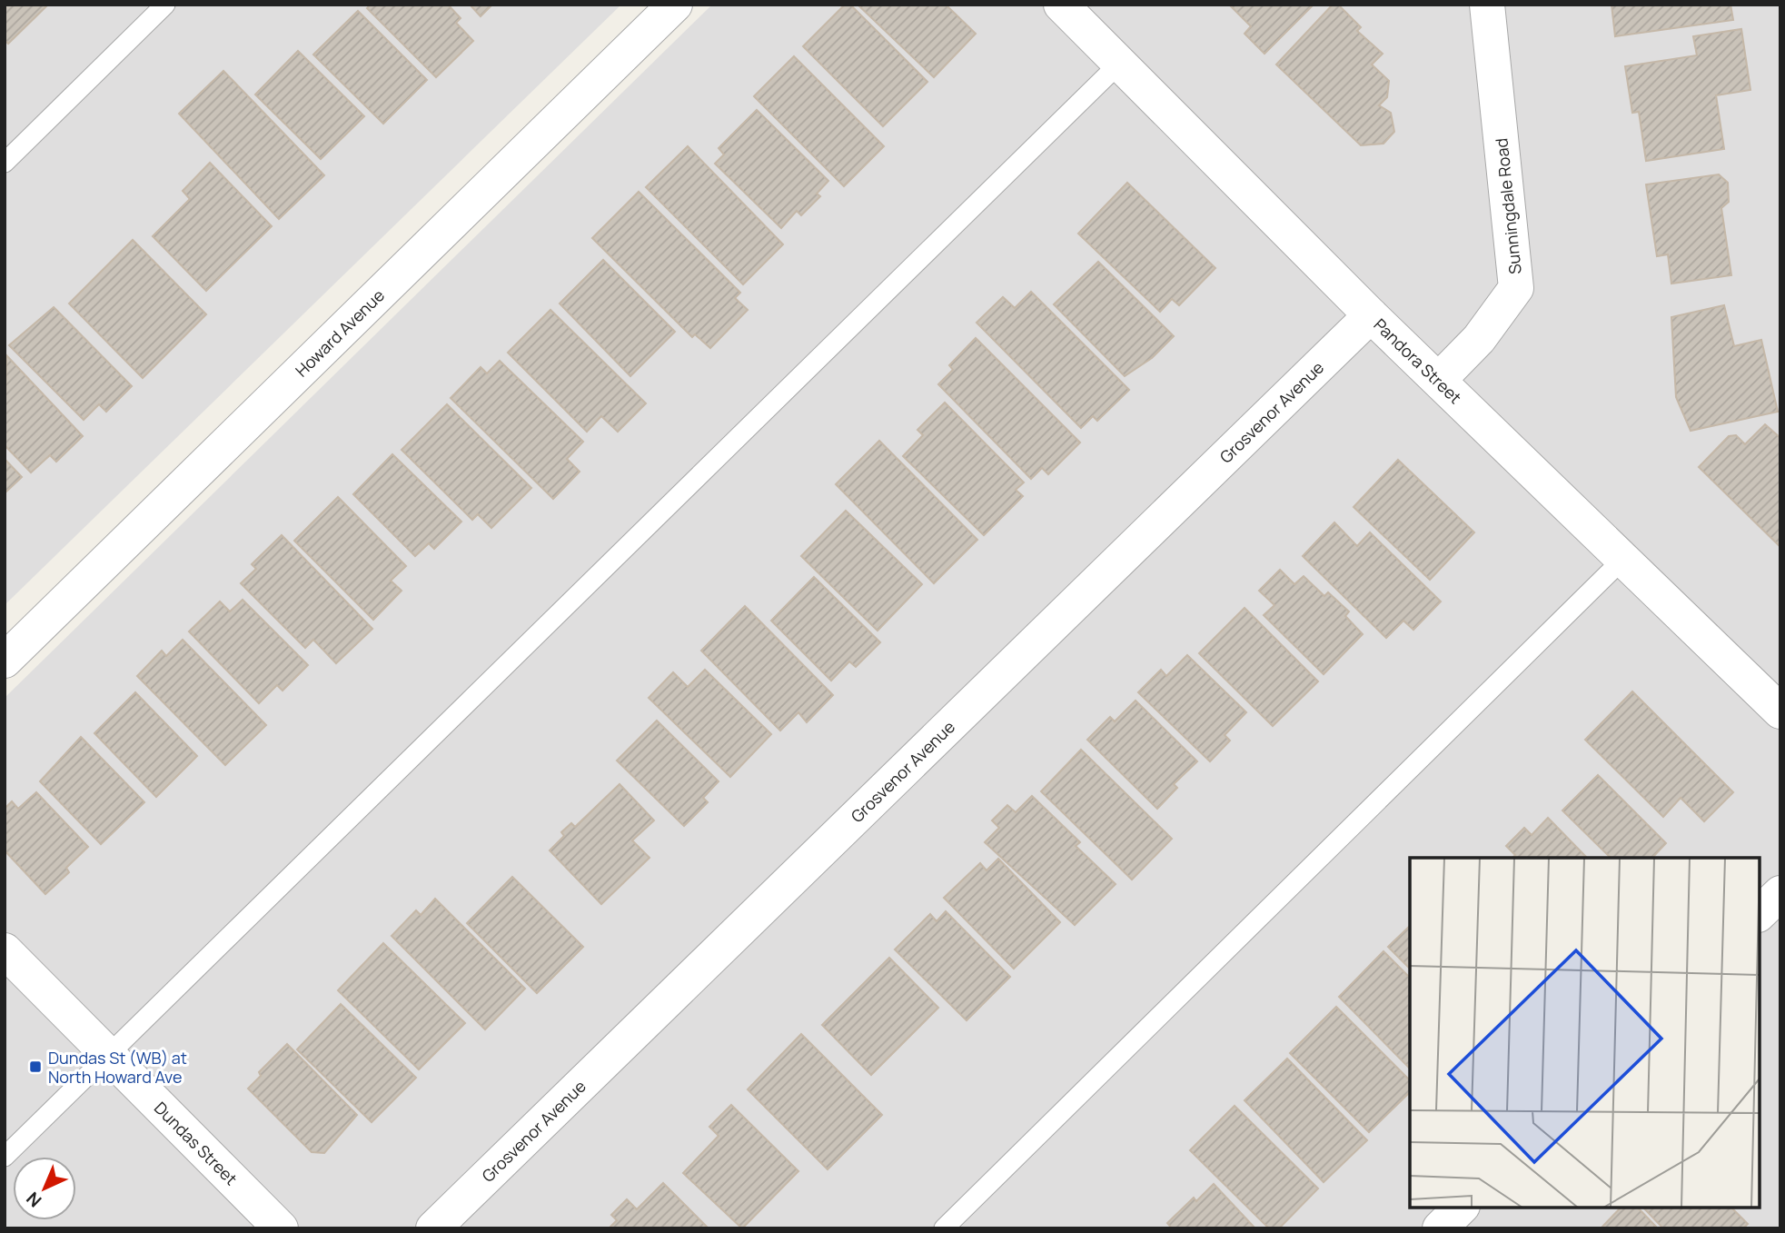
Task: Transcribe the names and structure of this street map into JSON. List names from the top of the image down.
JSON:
{
  "streets": {
    "street": [
      "Sunningdale Road",
      "Howard Avenue",
      "Pandora Street",
      "Grosvenor Avenue",
      "Dundas Street"
    ]
  },
  "crossings": [
    ["Sunningdale Road", "Pandora Street"],
    ["Pandora Street", "Grosvenor Avenue"]
  ],
  "places": {
    "transit": ["Dundas St (WB) at North Howard Ave"]
  },
  "north": "bottom left"
}
